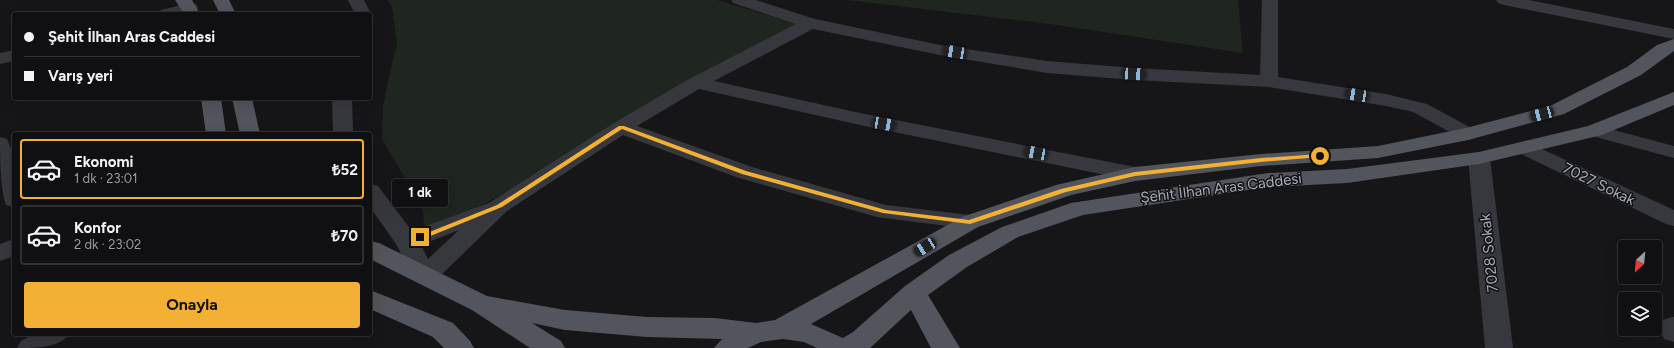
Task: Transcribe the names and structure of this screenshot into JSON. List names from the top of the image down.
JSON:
{
  "streets": {
    "main road": ["Şehit İlhan Aras Caddesi"],
    "street": ["7027 Sokak", "7028 Sokak"]
  },
  "crossings": [
    ["7027 Sokak", "Şehit İlhan Aras Caddesi"],
    ["Şehit İlhan Aras Caddesi", "7028 Sokak"]
  ],
  "north": "bottom left",
  "page": {
    "banner": ["Şehit İlhan Aras Caddesi", "Varış yeri"],
    "list": [
      {
        "name": "Ekonomi",
        "note": "1 dk · 23:01",
        "value": "₺52"
      },
      {
        "name": "Konfor",
        "note": "2 dk · 23:02",
        "value": "₺70"
      }
    ],
    "bubble": "1 dk",
    "buttons": "Onayla"
  }
}
